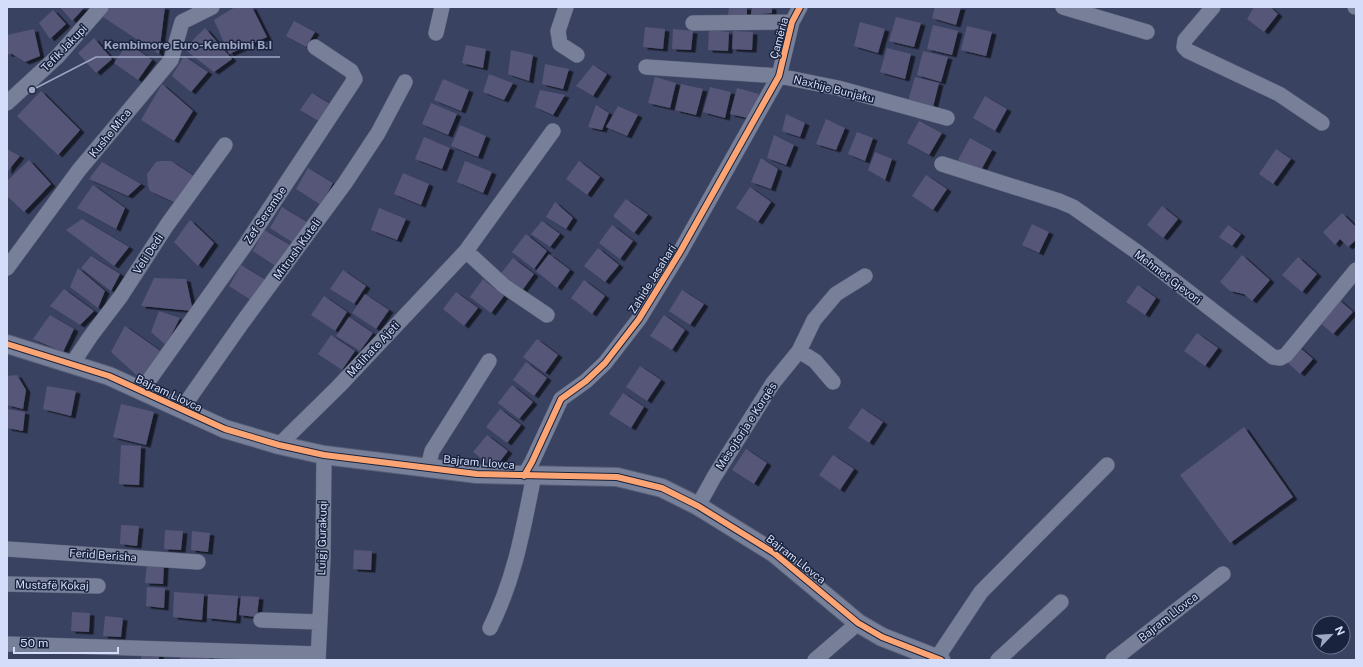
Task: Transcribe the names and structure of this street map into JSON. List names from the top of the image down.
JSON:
{
  "streets": {
    "street": [
      "Çamëria",
      "Tefik Jakupi",
      "Naxhije Bunjaku",
      "Kushe Mica",
      "Zef Serembe",
      "Mitrush Kuteli",
      "Veli Dedi",
      "Mehmet Gjevori",
      "Zahide Jasahari",
      "Melihate Ajeti",
      "Bajram Llovca",
      "Mësojtorja e Korqës",
      "Luigj Gurakuqi",
      "Ferid Berisha",
      "Mustafë Kokaj"
    ]
  },
  "crossings": [
    ["Çamëria", "Naxhije Bunjaku"],
    ["Çamëria", "Zahide Jasahari"],
    ["Naxhije Bunjaku", "Zahide Jasahari"],
    ["Zef Serembe", "Bajram Llovca"],
    ["Mitrush Kuteli", "Bajram Llovca"],
    ["Veli Dedi", "Bajram Llovca"],
    ["Zahide Jasahari", "Bajram Llovca"],
    ["Melihate Ajeti", "Bajram Llovca"],
    ["Bajram Llovca", "Mësojtorja e Korqës"],
    ["Bajram Llovca", "Luigj Gurakuqi"]
  ],
  "places": ["Kembimore Euro-Kembimi B.I"],
  "scale_bar": "50 m",
  "north": "top right"
}
